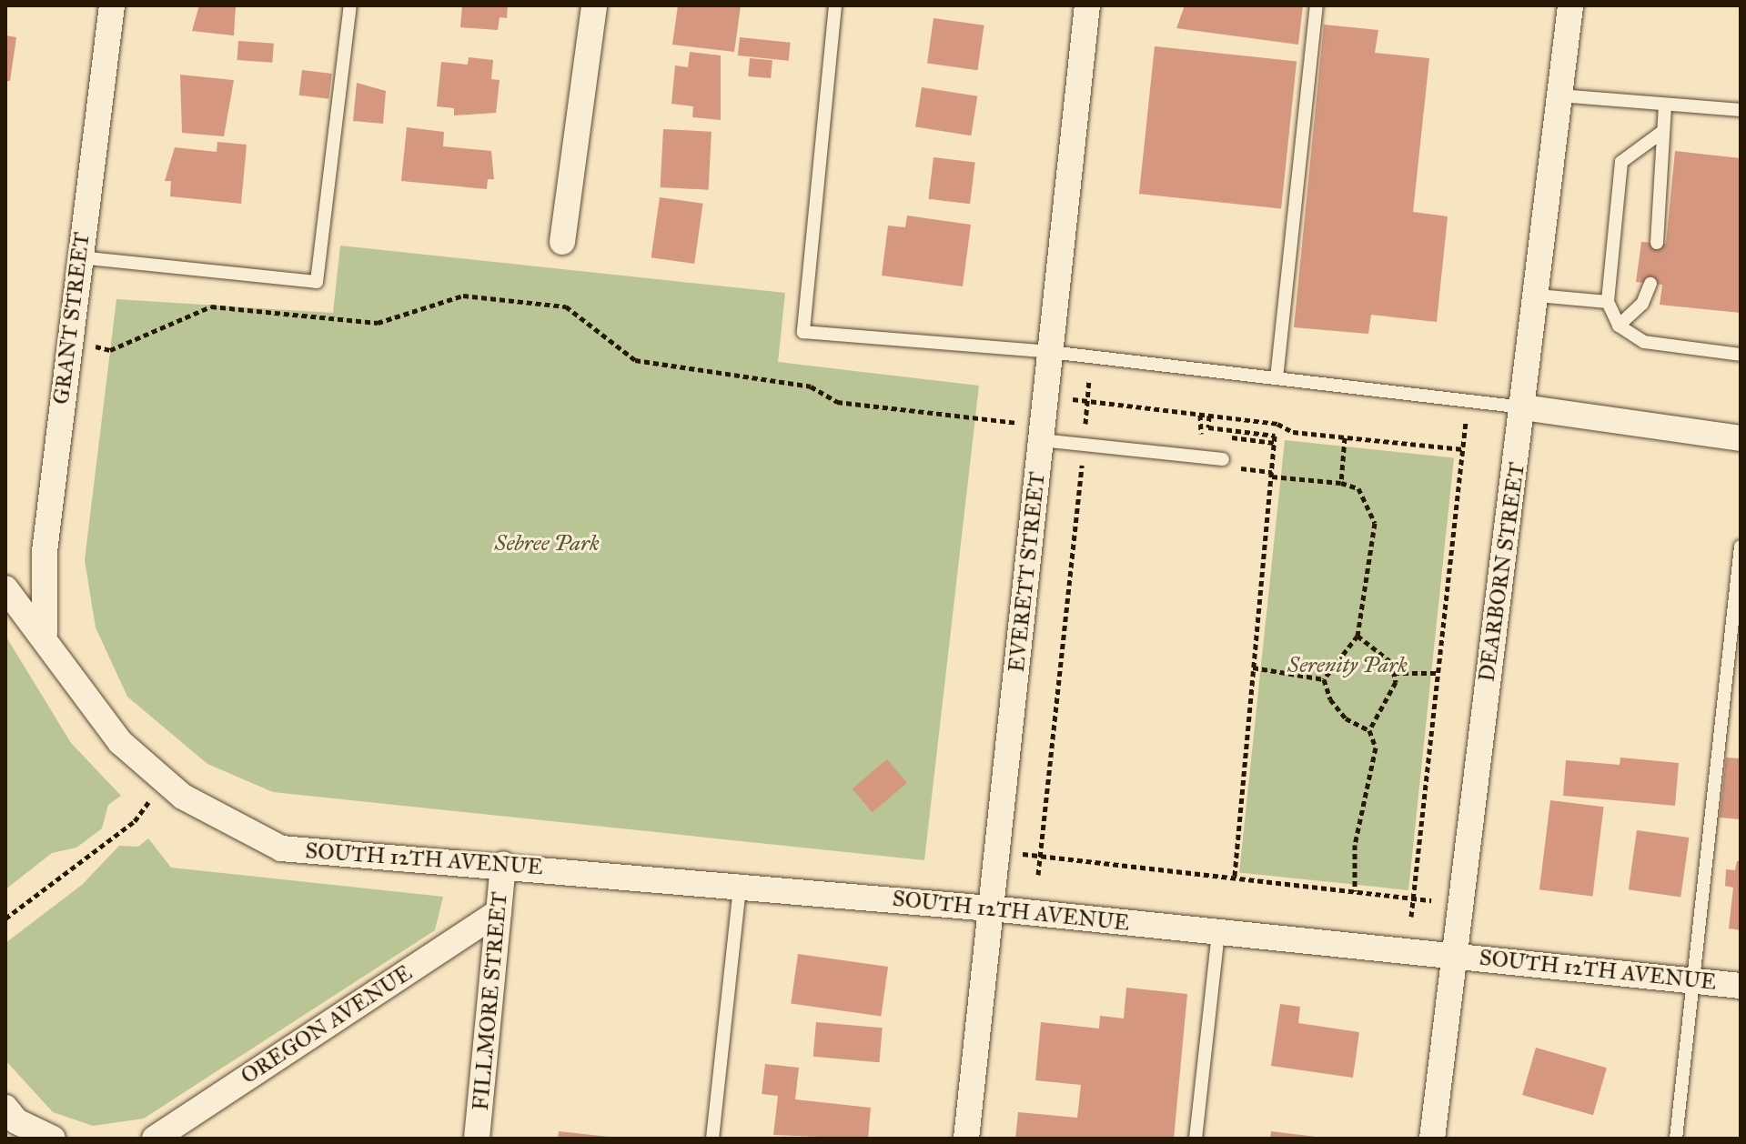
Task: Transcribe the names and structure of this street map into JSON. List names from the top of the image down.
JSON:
{
  "streets": {
    "street": [
      "GRANT STREET",
      "EVERETT STREET",
      "DEARBORN STREET",
      "SOUTH 12TH AVENUE",
      "FILLMORE STREET",
      "OREGON AVENUE"
    ]
  },
  "crossings": [
    ["EVERETT STREET", "SOUTH 12TH AVENUE"],
    ["DEARBORN STREET", "SOUTH 12TH AVENUE"],
    ["SOUTH 12TH AVENUE", "FILLMORE STREET"],
    ["FILLMORE STREET", "OREGON AVENUE"]
  ],
  "parks": ["Sebree Park", "Serenity Park"]
}
